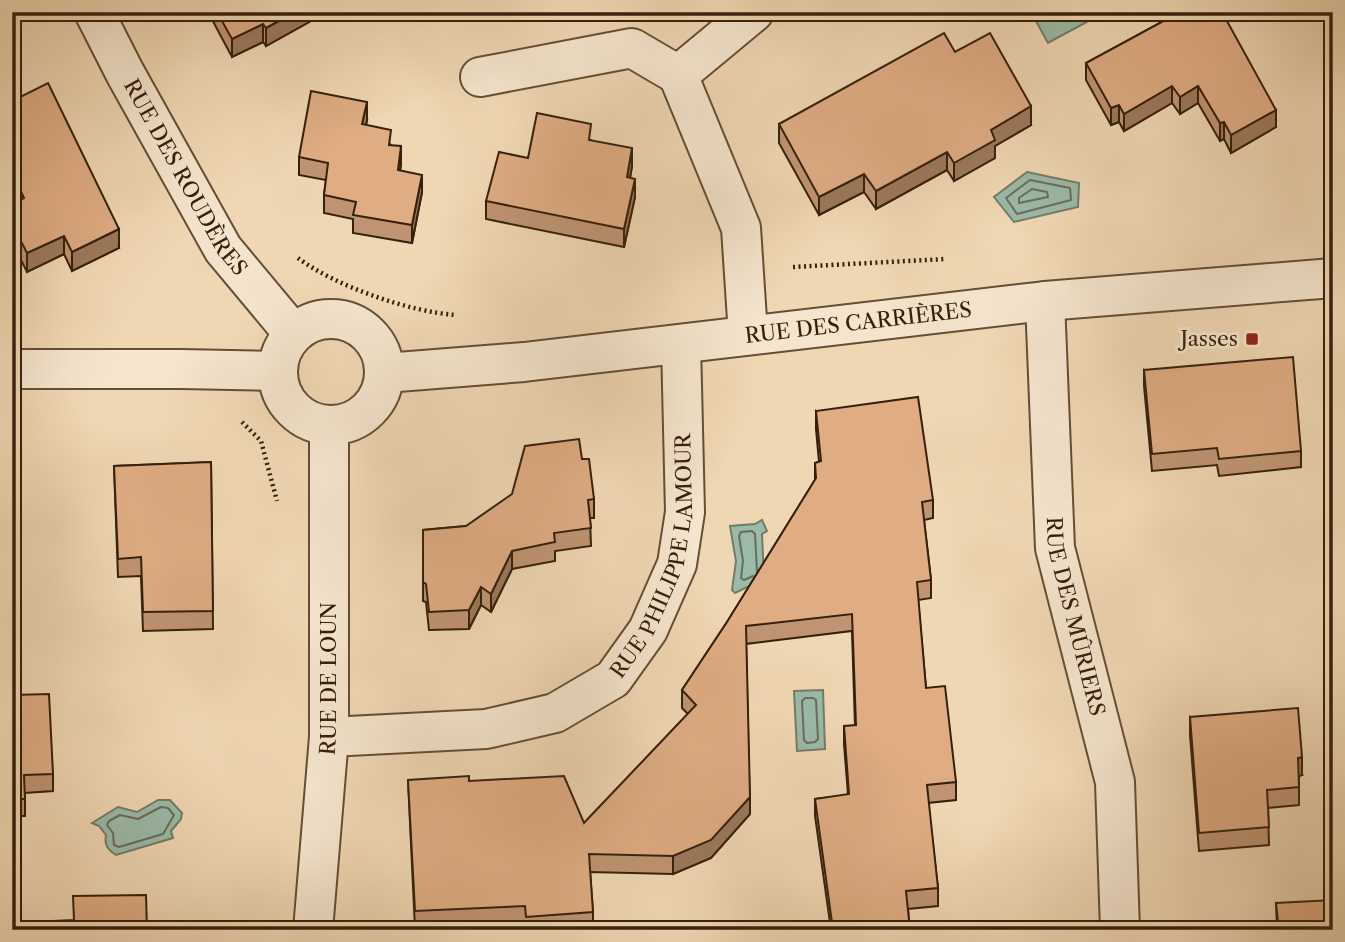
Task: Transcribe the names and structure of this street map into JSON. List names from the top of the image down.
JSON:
{
  "streets": {
    "street": [
      "RUE DES ROUDÈRES",
      "RUE DES CARRIÈRES",
      "RUE PHILIPPE LAMOUR",
      "RUE DES MÛRIERS",
      "RUE DE LOUN"
    ]
  },
  "crossings": [
    ["RUE DES ROUDÈRES", "RUE DES CARRIÈRES"],
    ["RUE DES ROUDÈRES", "RUE DE LOUN"],
    ["RUE DES CARRIÈRES", "RUE PHILIPPE LAMOUR"],
    ["RUE DES CARRIÈRES", "RUE DES MÛRIERS"],
    ["RUE DES CARRIÈRES", "RUE DE LOUN"],
    ["RUE PHILIPPE LAMOUR", "RUE DE LOUN"]
  ],
  "places": {
    "transit": ["Jasses"]
  }
}
